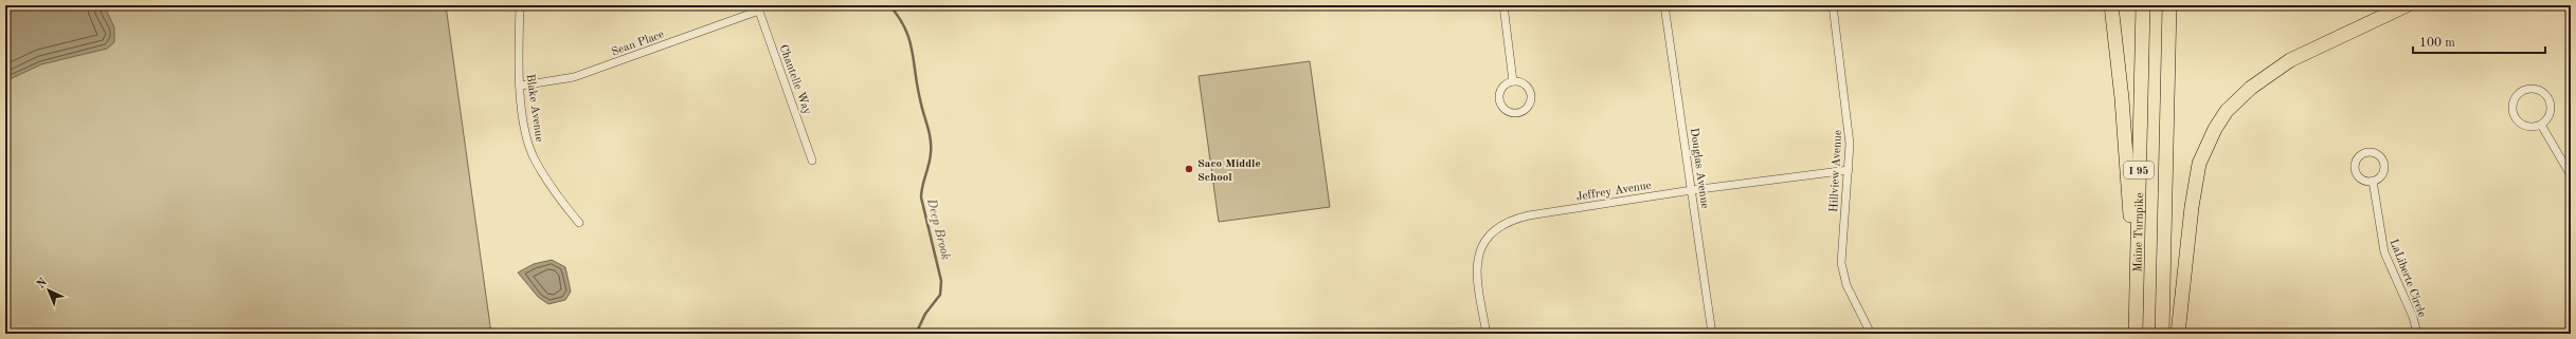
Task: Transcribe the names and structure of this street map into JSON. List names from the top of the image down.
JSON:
{
  "streets": {
    "highway": ["I 95", "Maine Turnpike"],
    "street": [
      "Sean Place",
      "Chantelle Way",
      "Blake Avenue",
      "Douglas Avenue",
      "Hillview Avenue",
      "Jeffrey Avenue",
      "LaLiberte Circle"
    ]
  },
  "crossings": [
    ["Sean Place", "Chantelle Way"],
    ["Sean Place", "Blake Avenue"],
    ["Douglas Avenue", "Jeffrey Avenue"],
    ["Hillview Avenue", "Jeffrey Avenue"]
  ],
  "water": ["Deep Brook"],
  "places": ["Saco Middle School"],
  "scale_bar": "100 m",
  "north": "top left"
}
